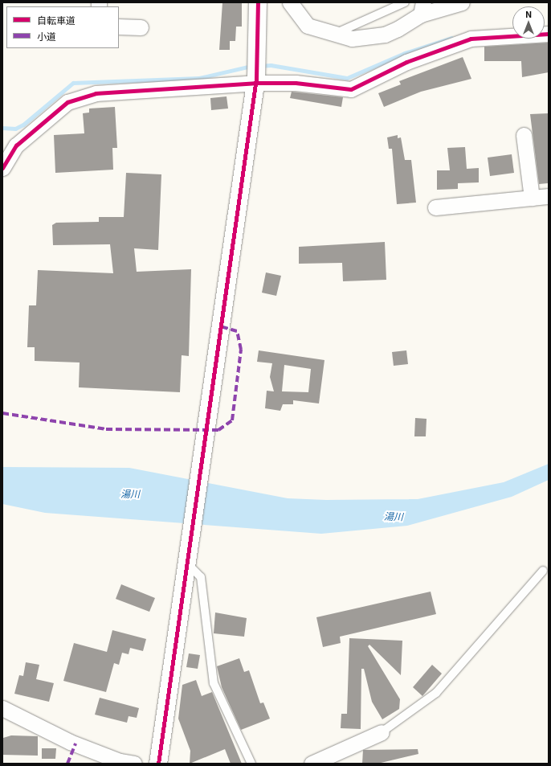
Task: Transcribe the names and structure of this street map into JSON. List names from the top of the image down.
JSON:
{
  "water": ["湯川"],
  "legend": ["自転車道", "小道"],
  "north": "top"
}
